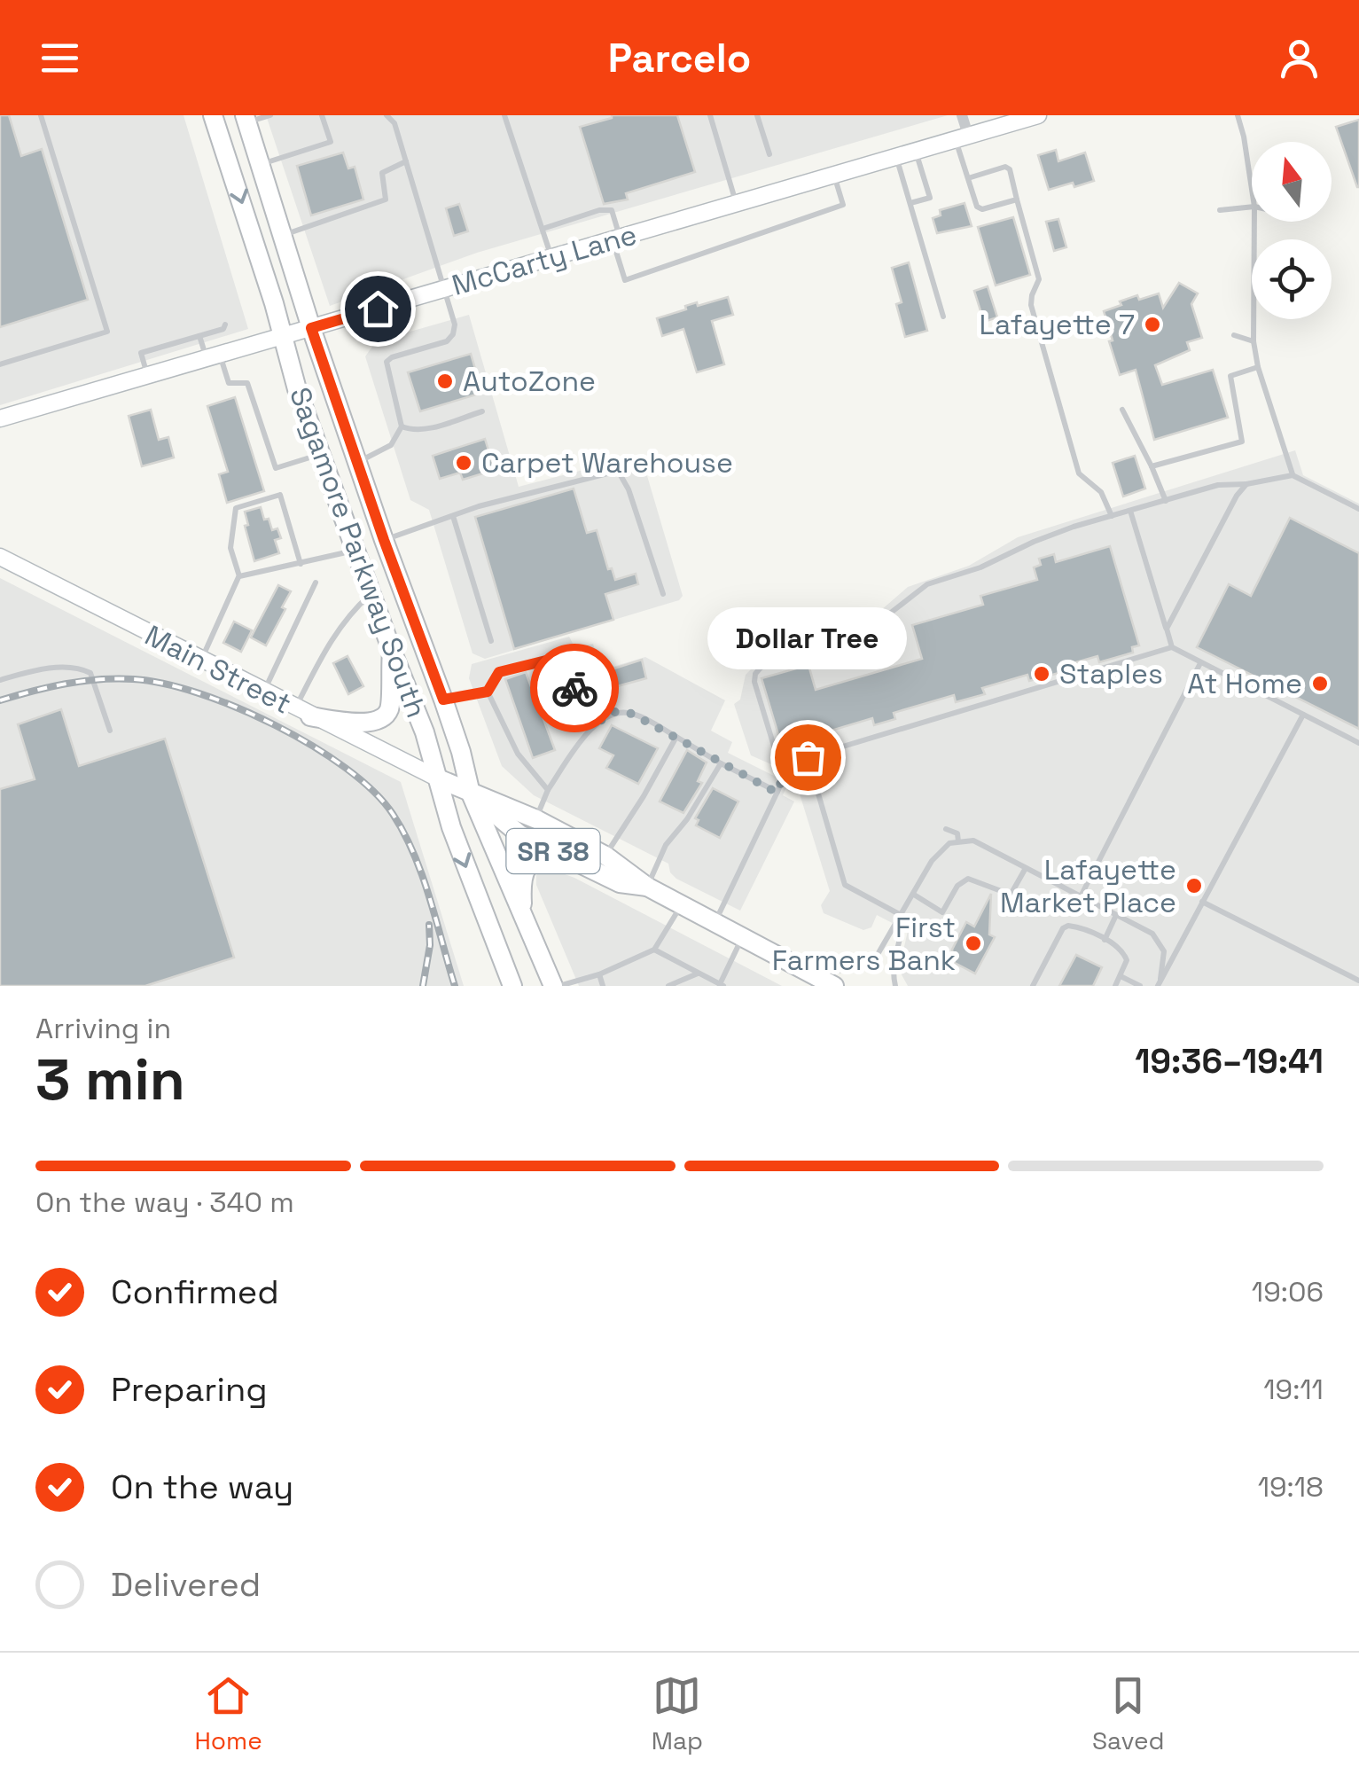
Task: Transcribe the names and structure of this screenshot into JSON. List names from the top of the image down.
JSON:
{
  "streets": {
    "main road": [
      "McCarty Lane",
      "Sagamore Parkway South",
      "Main Street",
      "SR 38"
    ]
  },
  "crossings": [
    ["McCarty Lane", "Sagamore Parkway South"],
    ["Sagamore Parkway South", "Main Street"],
    ["Sagamore Parkway South", "SR 38"],
    ["Main Street", "SR 38"]
  ],
  "places": [
    "Lafayette 7",
    "AutoZone",
    "Carpet Warehouse",
    "Staples",
    "At Home",
    "Dollar Tree",
    "Lafayette Market Place",
    "First Farmers Bank"
  ],
  "north": "top",
  "page": {
    "header": "Parcelo",
    "bubble": "Dollar Tree",
    "heading": ["3 min", "Arriving in", "19:36–19:41"],
    "bar": "On the way · 340 m",
    "list": [
      ["Confirmed", "19:06"],
      ["Preparing", "19:11"],
      ["On the way", "19:18"],
      "Delivered"
    ],
    "tabs": ["Home", "Map", "Saved"]
  }
}
